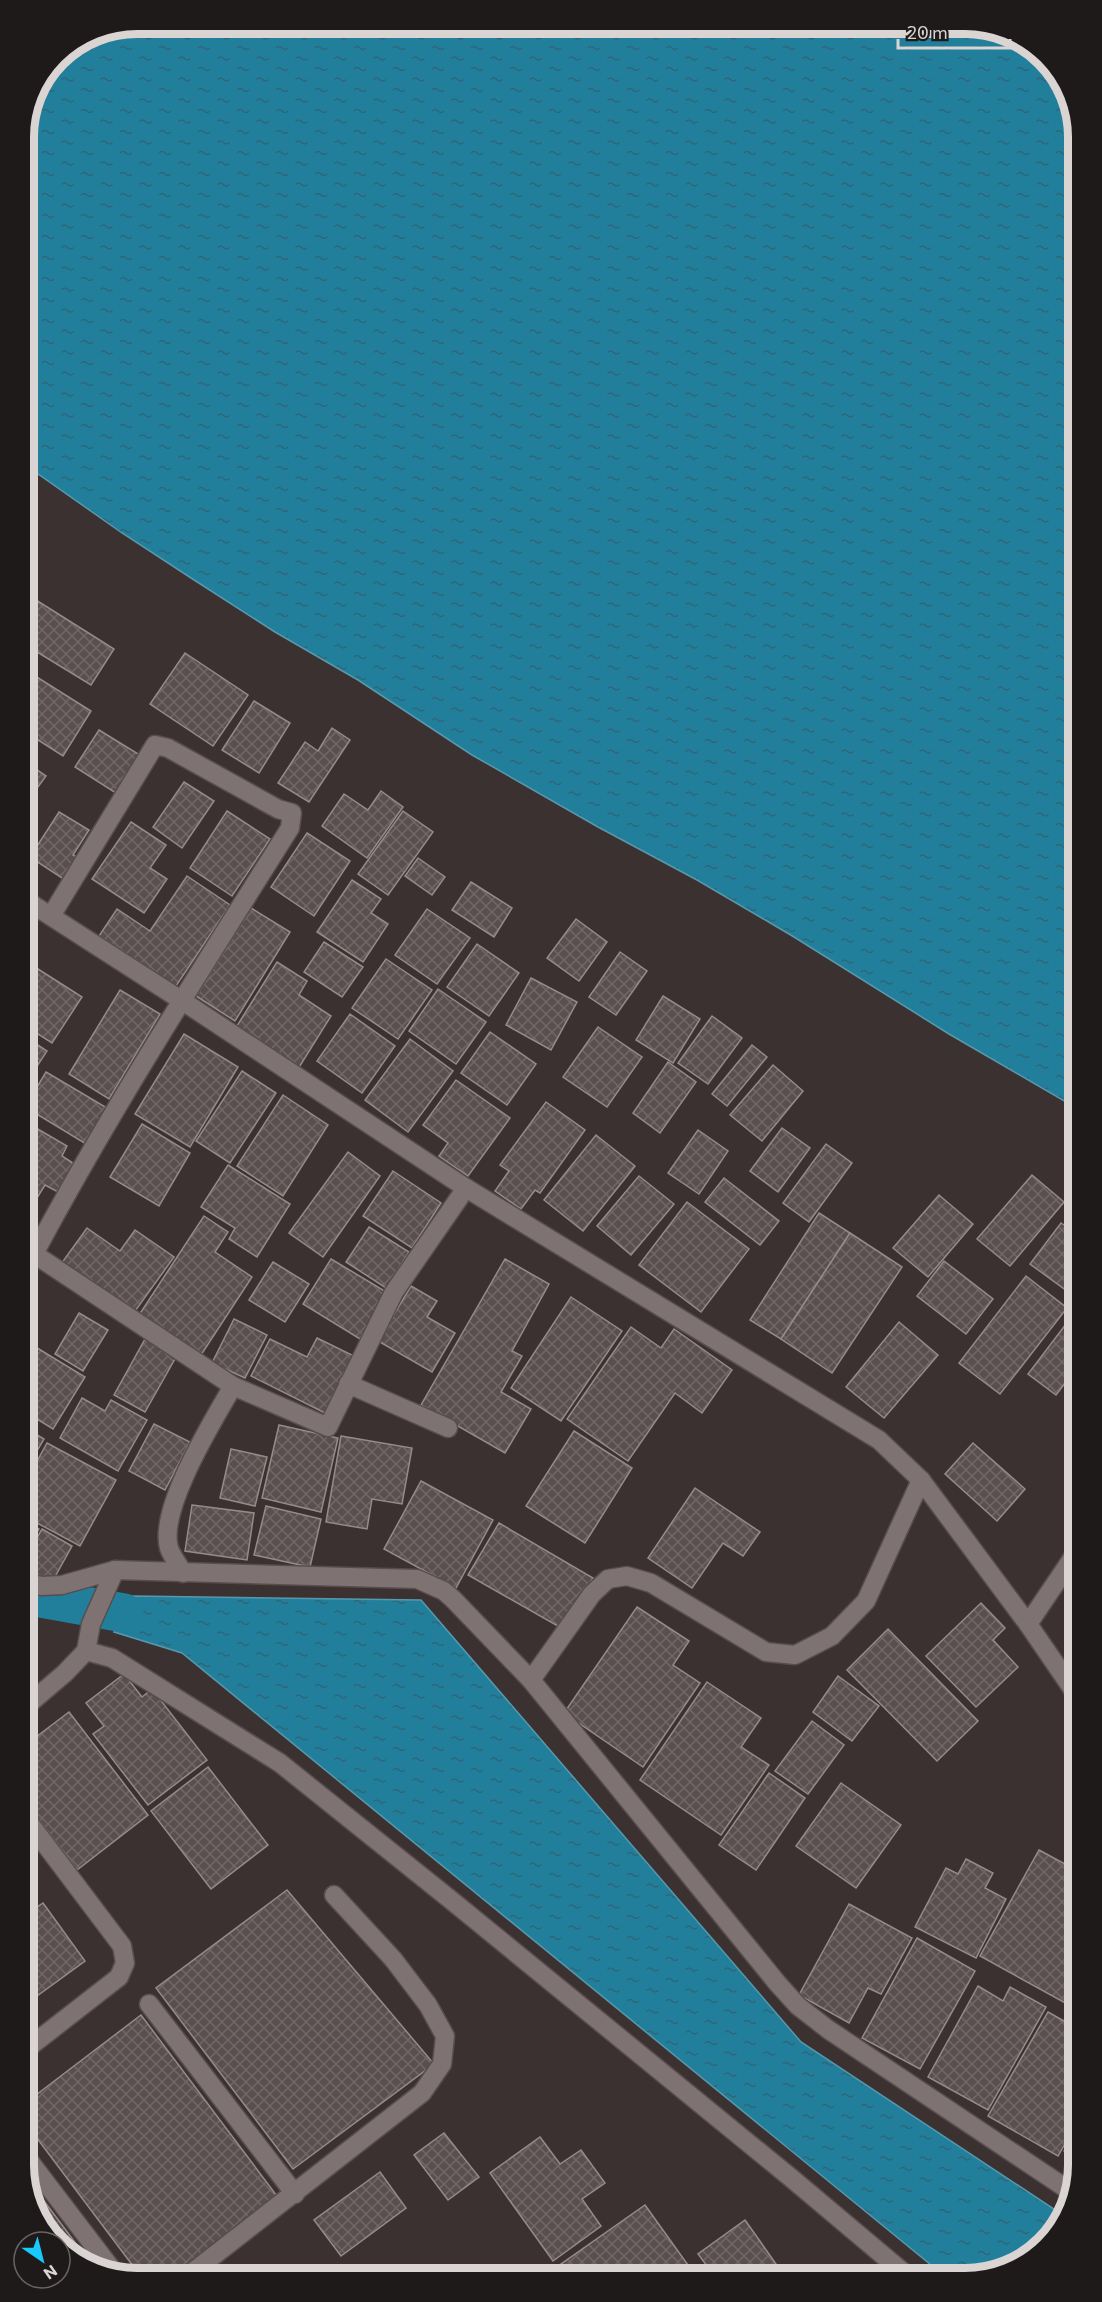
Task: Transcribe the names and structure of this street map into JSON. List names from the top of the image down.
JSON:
{
  "scale_bar": "20 m",
  "north": "bottom right"
}
